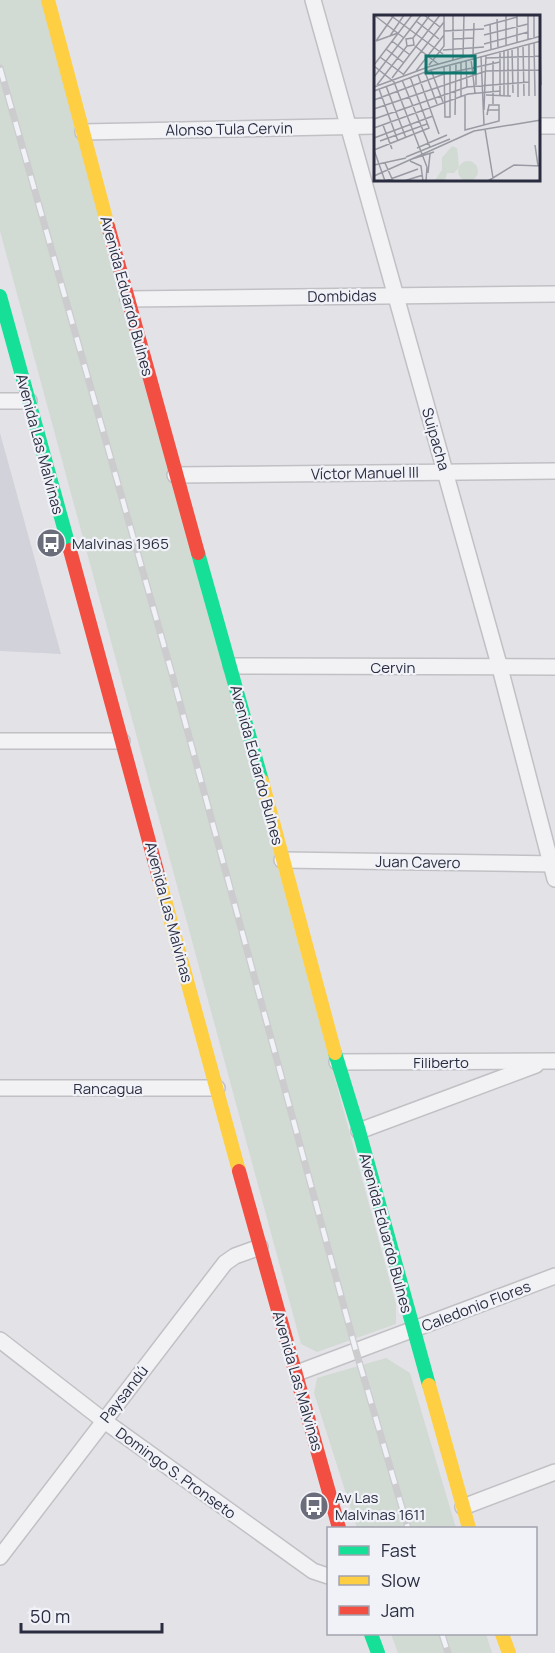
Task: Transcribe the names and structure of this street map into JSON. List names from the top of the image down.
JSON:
{
  "streets": {
    "main road": ["Avenida Eduardo Bulnes", "Avenida Las Malvinas"],
    "street": [
      "Alonso Tula Cervin",
      "Dombidas",
      "Suipacha",
      "Víctor Manuel III",
      "Cervin",
      "Juan Cavero",
      "Filiberto",
      "Rancagua",
      "Caledonio Flores",
      "Paysandú",
      "Domingo S. Pronseto"
    ]
  },
  "crossings": [
    ["Alonso Tula Cervin", "Avenida Eduardo Bulnes"],
    ["Alonso Tula Cervin", "Suipacha"],
    ["Avenida Eduardo Bulnes", "Dombidas"],
    ["Avenida Eduardo Bulnes", "Víctor Manuel III"],
    ["Avenida Eduardo Bulnes", "Cervin"],
    ["Avenida Eduardo Bulnes", "Juan Cavero"],
    ["Avenida Eduardo Bulnes", "Filiberto"],
    ["Avenida Eduardo Bulnes", "Caledonio Flores"],
    ["Dombidas", "Suipacha"],
    ["Suipacha", "Víctor Manuel III"],
    ["Suipacha", "Cervin"],
    ["Suipacha", "Juan Cavero"],
    ["Avenida Las Malvinas", "Rancagua"],
    ["Avenida Las Malvinas", "Caledonio Flores"],
    ["Avenida Las Malvinas", "Paysandú"],
    ["Paysandú", "Domingo S. Pronseto"]
  ],
  "places": {
    "bus stop": ["Malvinas 1965", "Av Las Malvinas 1611"]
  },
  "legend": ["Fast", "Slow", "Jam"],
  "scale_bar": "50 m"
}
